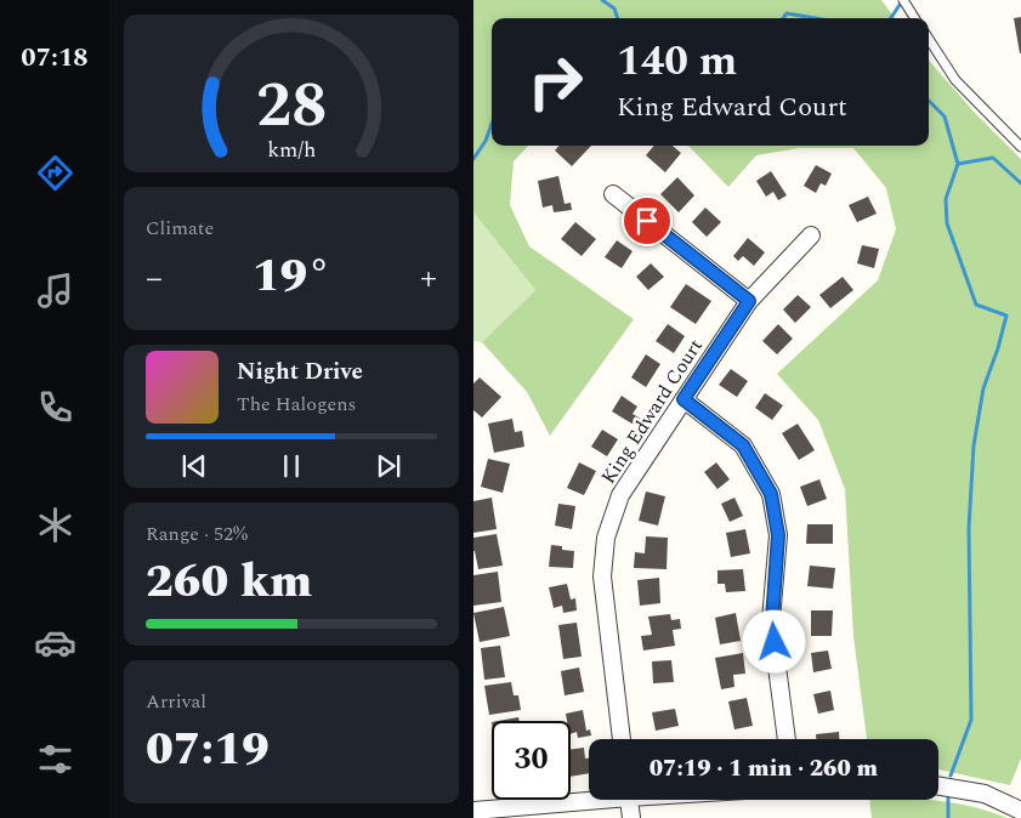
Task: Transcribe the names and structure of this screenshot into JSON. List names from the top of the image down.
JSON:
{
  "streets": {
    "street": ["King Edward Court"]
  },
  "page": {
    "tabs": "07:18",
    "turn": ["140 m", "King Edward Court"],
    "tile": [
      "Climate",
      ["Range · 52%", "260 km"],
      ["Arrival", "07:19"]
    ],
    "heat": ["−", "19°", "+"],
    "song": ["Night Drive", "The Halogens"],
    "limit": "30",
    "trip": "07:19 · 1 min · 260 m",
    "gauge": ["28", "km/h"]
  }
}
